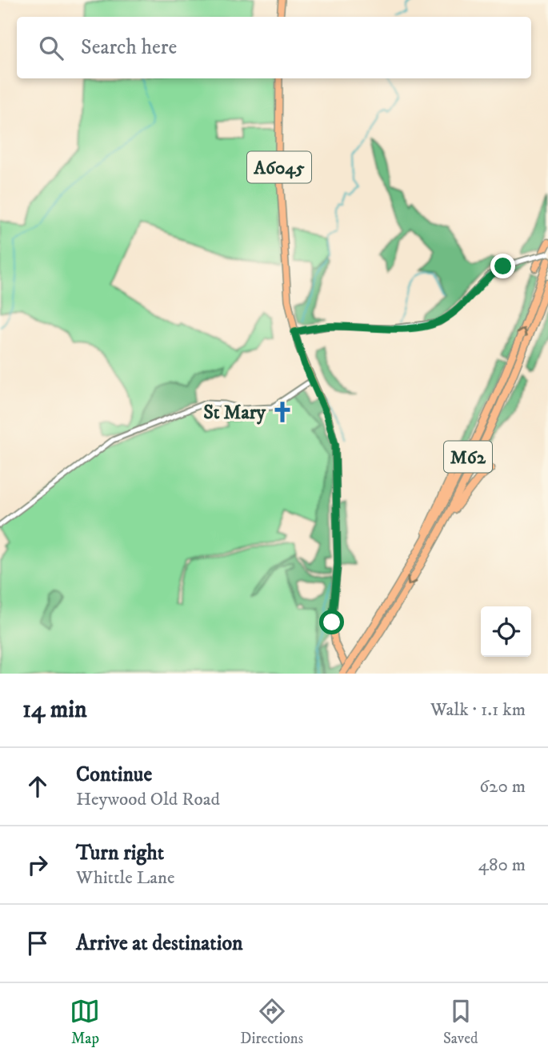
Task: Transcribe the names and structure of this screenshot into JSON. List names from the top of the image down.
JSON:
{
  "streets": {
    "highway": ["M62"],
    "main road": ["A6045"]
  },
  "crossings": [
    ["A6045", "M62"]
  ],
  "places": {
    "church": ["St Mary"]
  },
  "page": {
    "search": "Search here",
    "heading": ["14 min", "Walk · 1.1 km"],
    "list": [
      ["Continue", "Heywood Old Road", "620 m"],
      ["Turn right", "Whittle Lane", "480 m"],
      "Arrive at destination"
    ],
    "nav": ["Map", "Directions", "Saved"]
  }
}
